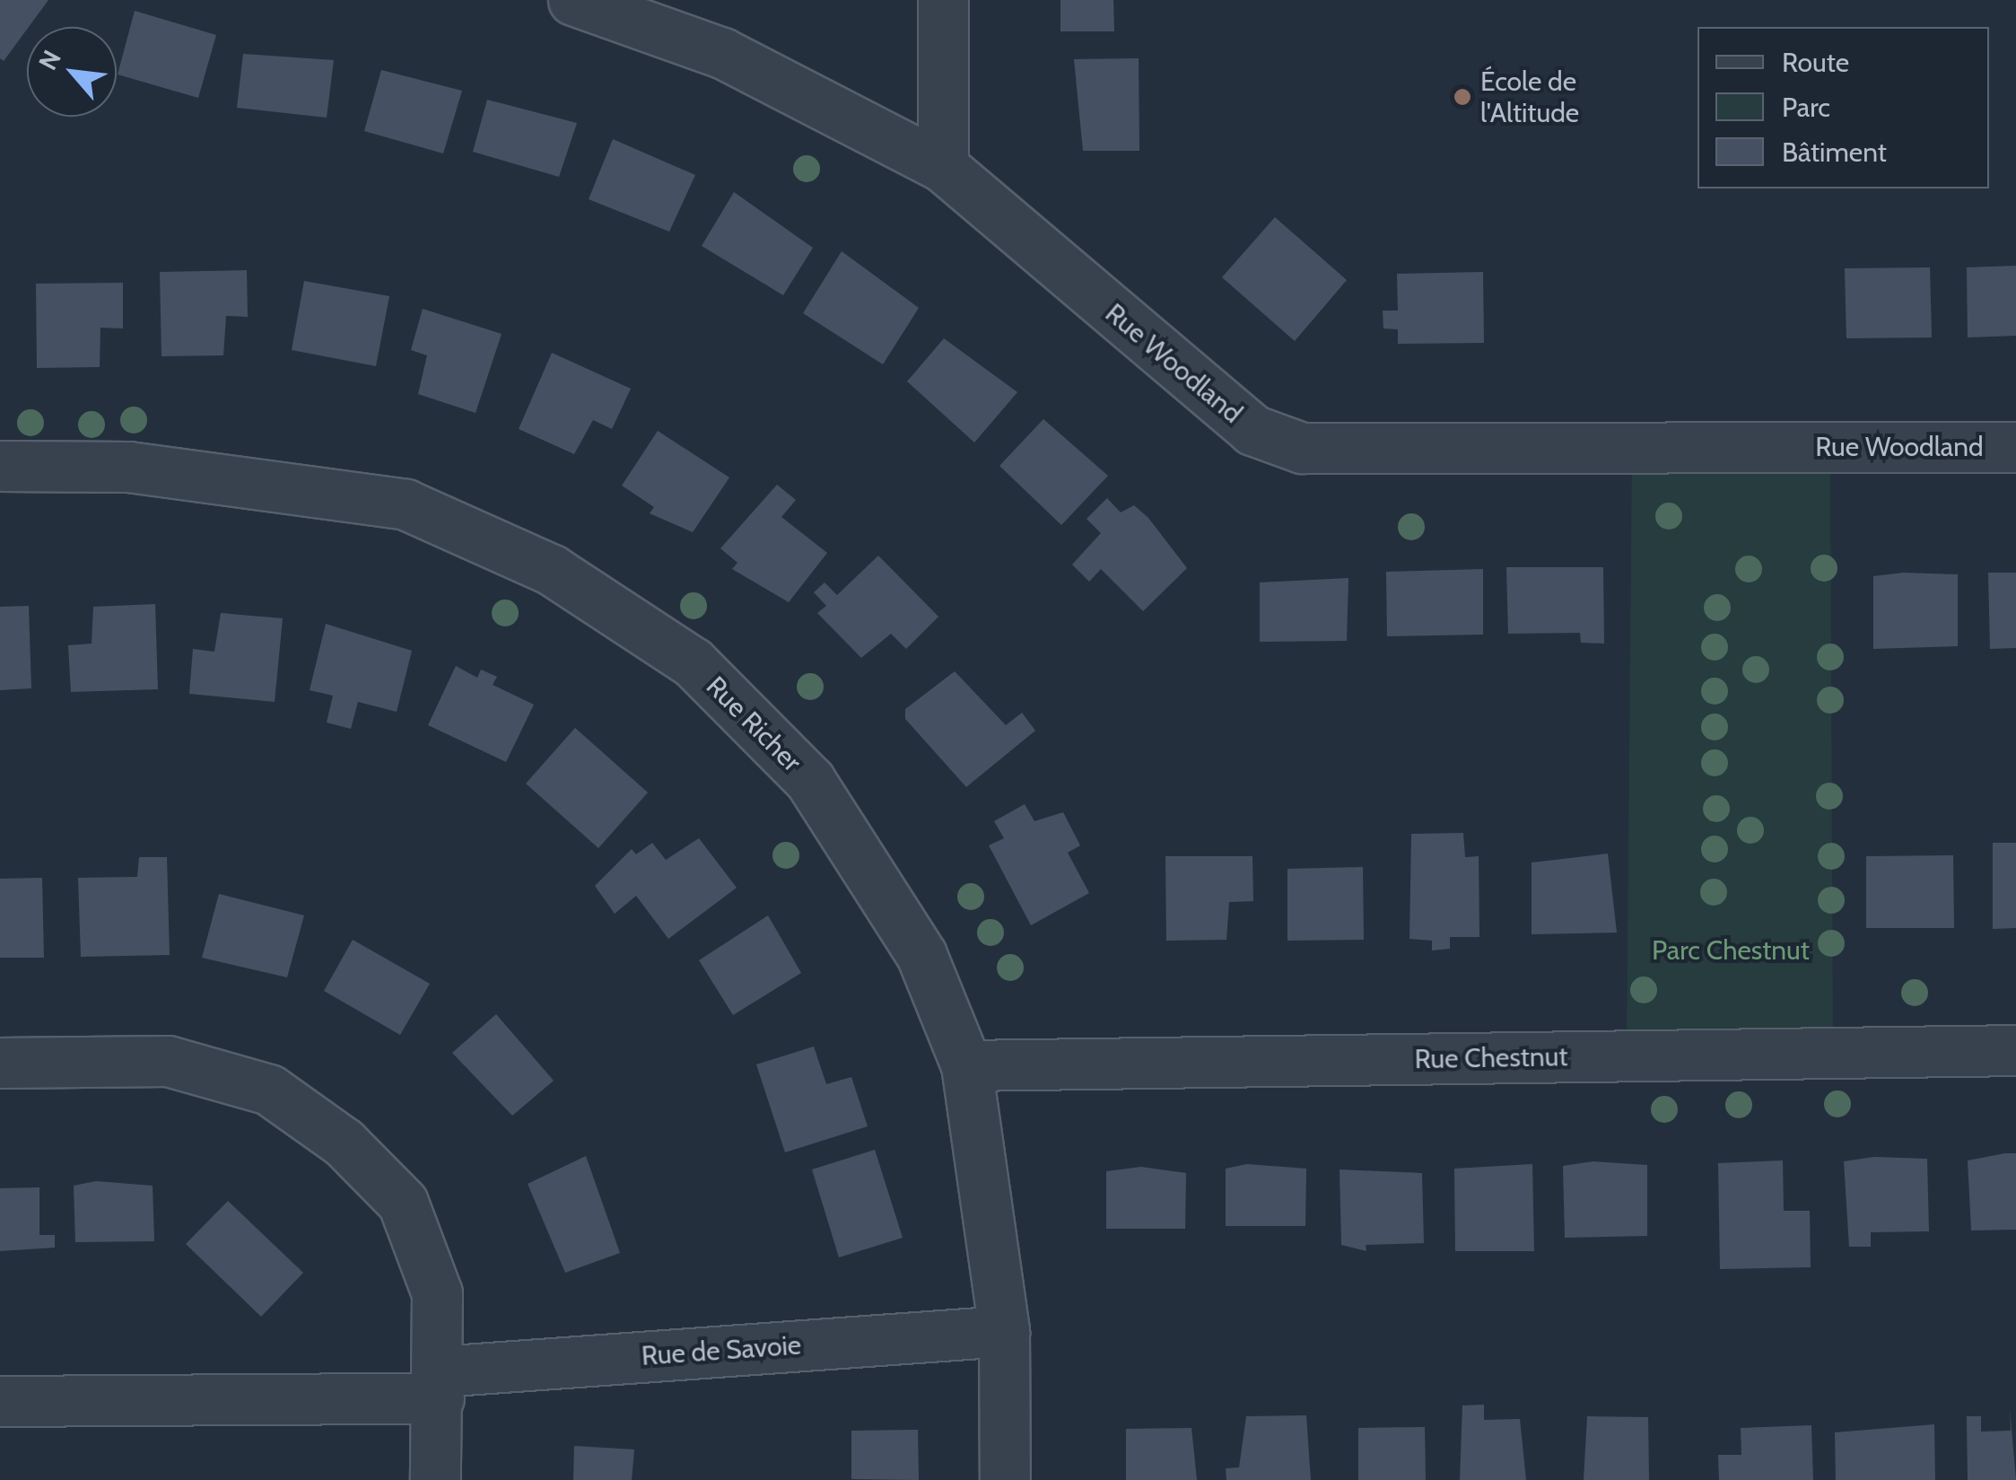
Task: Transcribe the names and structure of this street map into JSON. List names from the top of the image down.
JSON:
{
  "streets": {
    "street": [
      "Rue Woodland",
      "Rue Richer",
      "Rue Chestnut",
      "Rue de Savoie"
    ]
  },
  "crossings": [
    ["Rue Richer", "Rue Chestnut"],
    ["Rue Richer", "Rue de Savoie"]
  ],
  "parks": ["Parc Chestnut"],
  "places": ["École de l'Altitude"],
  "legend": ["Route", "Parc", "Bâtiment"],
  "north": "top left"
}
